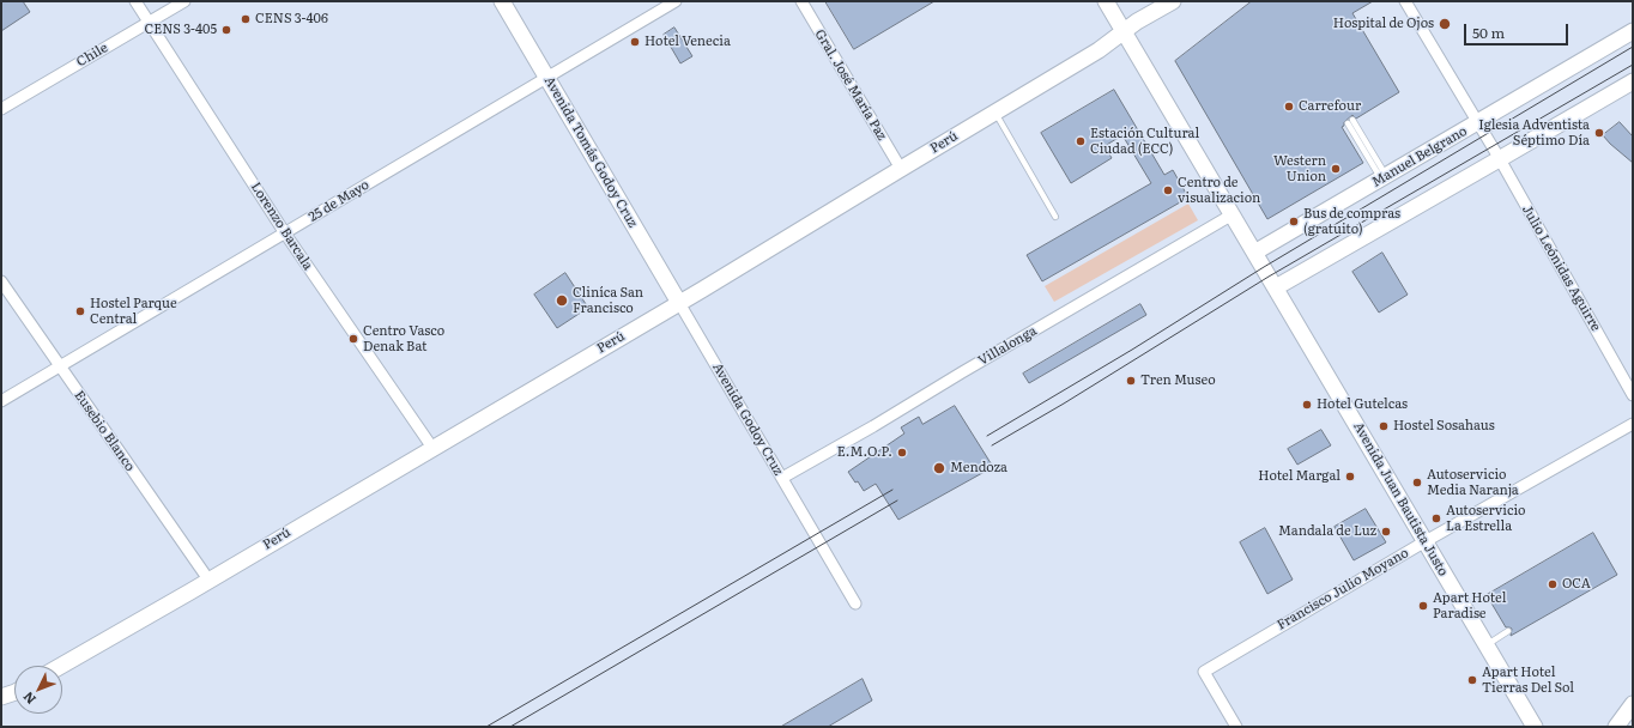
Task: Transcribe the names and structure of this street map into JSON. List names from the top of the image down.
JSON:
{
  "streets": {
    "main road": [
      "Perú",
      "Avenida Tomás Godoy Cruz",
      "Manuel Belgrano",
      "Avenida Juan Bautista Justo"
    ],
    "street": [
      "Chile",
      "Gral. José María Paz",
      "25 de Mayo",
      "Lorenzo Barcala",
      "Julio Leónidas Aguirre",
      "Villalonga",
      "Avenida Godoy Cruz",
      "Eusebio Blanco",
      "Francisco Julio Moyano"
    ]
  },
  "crossings": [
    ["Chile", "Lorenzo Barcala"],
    ["Gral. José María Paz", "Perú"],
    ["Perú", "Avenida Tomás Godoy Cruz"],
    ["Perú", "Lorenzo Barcala"],
    ["Perú", "Avenida Godoy Cruz"],
    ["Perú", "Eusebio Blanco"],
    ["Perú", "Avenida Juan Bautista Justo"],
    ["Avenida Tomás Godoy Cruz", "25 de Mayo"],
    ["Avenida Tomás Godoy Cruz", "Avenida Godoy Cruz"],
    ["Manuel Belgrano", "Julio Leónidas Aguirre"],
    ["Manuel Belgrano", "Avenida Juan Bautista Justo"],
    ["25 de Mayo", "Lorenzo Barcala"],
    ["25 de Mayo", "Eusebio Blanco"],
    ["Villalonga", "Avenida Godoy Cruz"],
    ["Villalonga", "Avenida Juan Bautista Justo"],
    ["Avenida Juan Bautista Justo", "Francisco Julio Moyano"]
  ],
  "places": [
    "CENS 3-406",
    "Hospital de Ojos",
    "CENS 3-405",
    "Hotel Venecia",
    "Carrefour",
    "Iglesia Adventista Séptimo Día",
    "Estación Cultural Ciudad (ECC)",
    "Western Union",
    "Centro de visualizacion",
    "Bus de compras (gratuito)",
    "Cliníca San Francisco",
    "Hostel Parque Central",
    "Centro Vasco Denak Bat",
    "Tren Museo",
    "Hotel Gutelcas",
    "Hostel Sosahaus",
    "E.M.O.P.",
    "Mendoza",
    "Hotel Margal",
    "Autoservicio Media Naranja",
    "Autoservicio La Estrella",
    "Mandala de Luz",
    "OCA",
    "Apart Hotel Paradise",
    "Apart Hotel Tierras Del Sol"
  ],
  "scale_bar": "50 m",
  "north": "bottom left"
}
